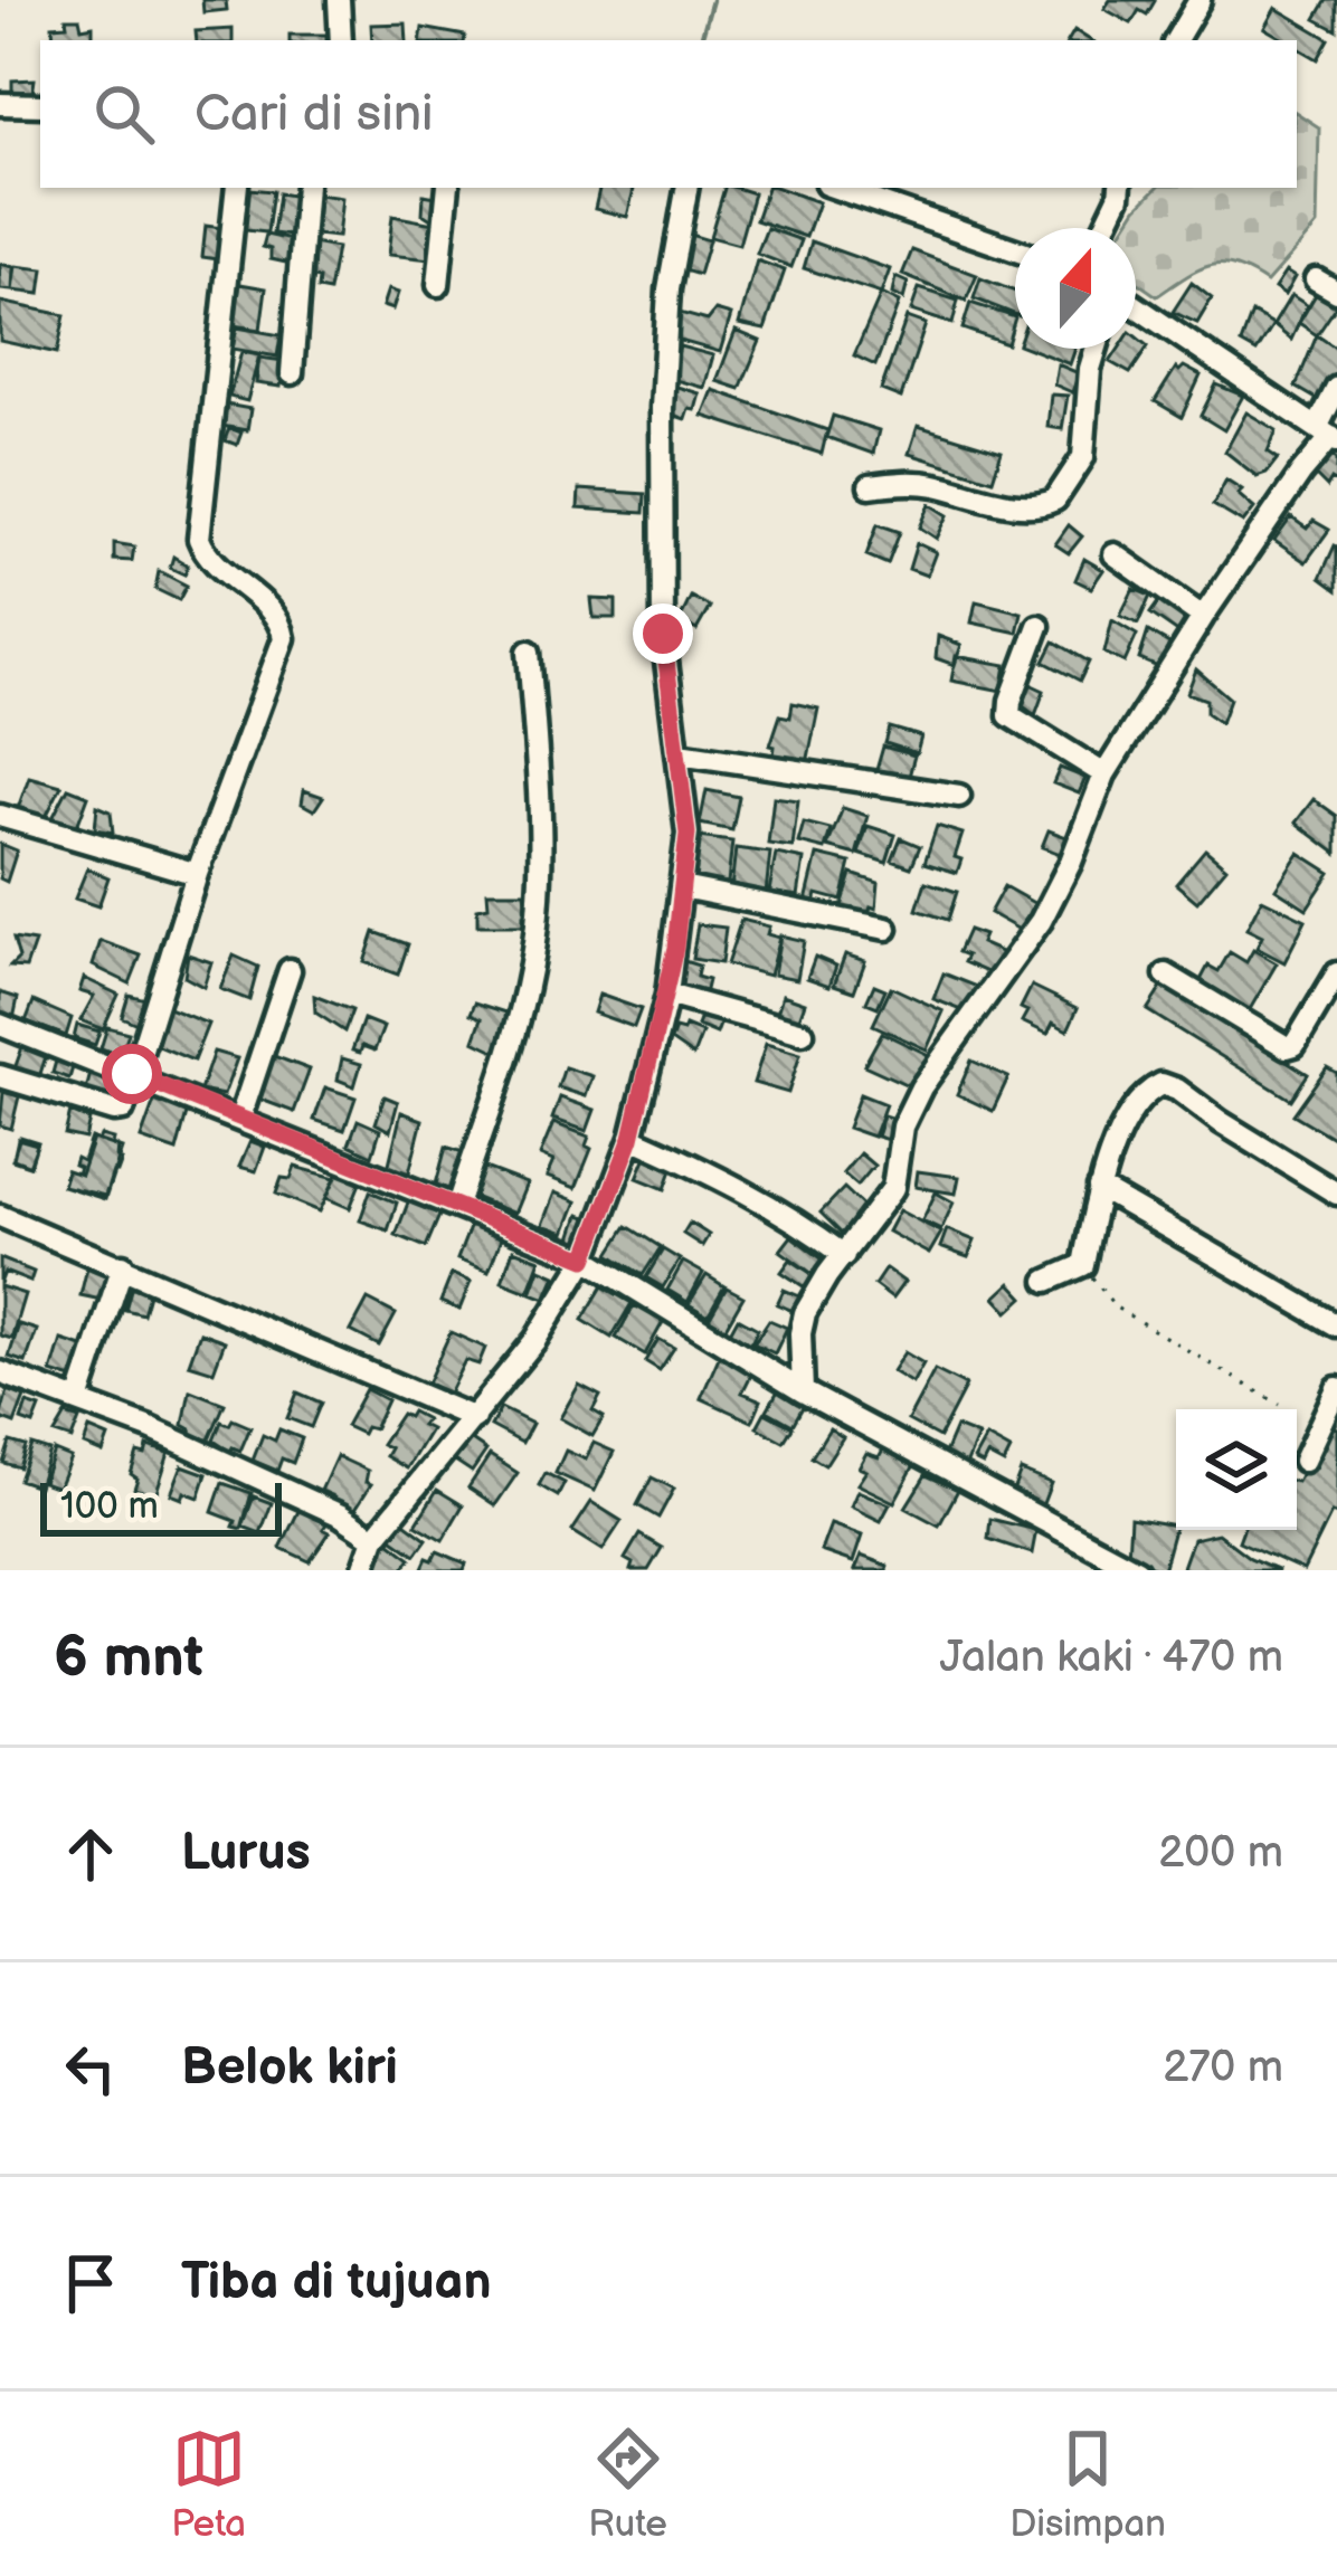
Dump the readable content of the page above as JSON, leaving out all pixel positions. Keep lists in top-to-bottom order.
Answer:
{
  "scale_bar": "100 m",
  "north": "top",
  "page": {
    "search": "Cari di sini",
    "scale": "100 m",
    "heading": ["6 mnt", "Jalan kaki · 470 m"],
    "list": [
      ["Lurus", "200 m"],
      ["Belok kiri", "270 m"],
      "Tiba di tujuan"
    ],
    "nav": ["Peta", "Rute", "Disimpan"]
  }
}
